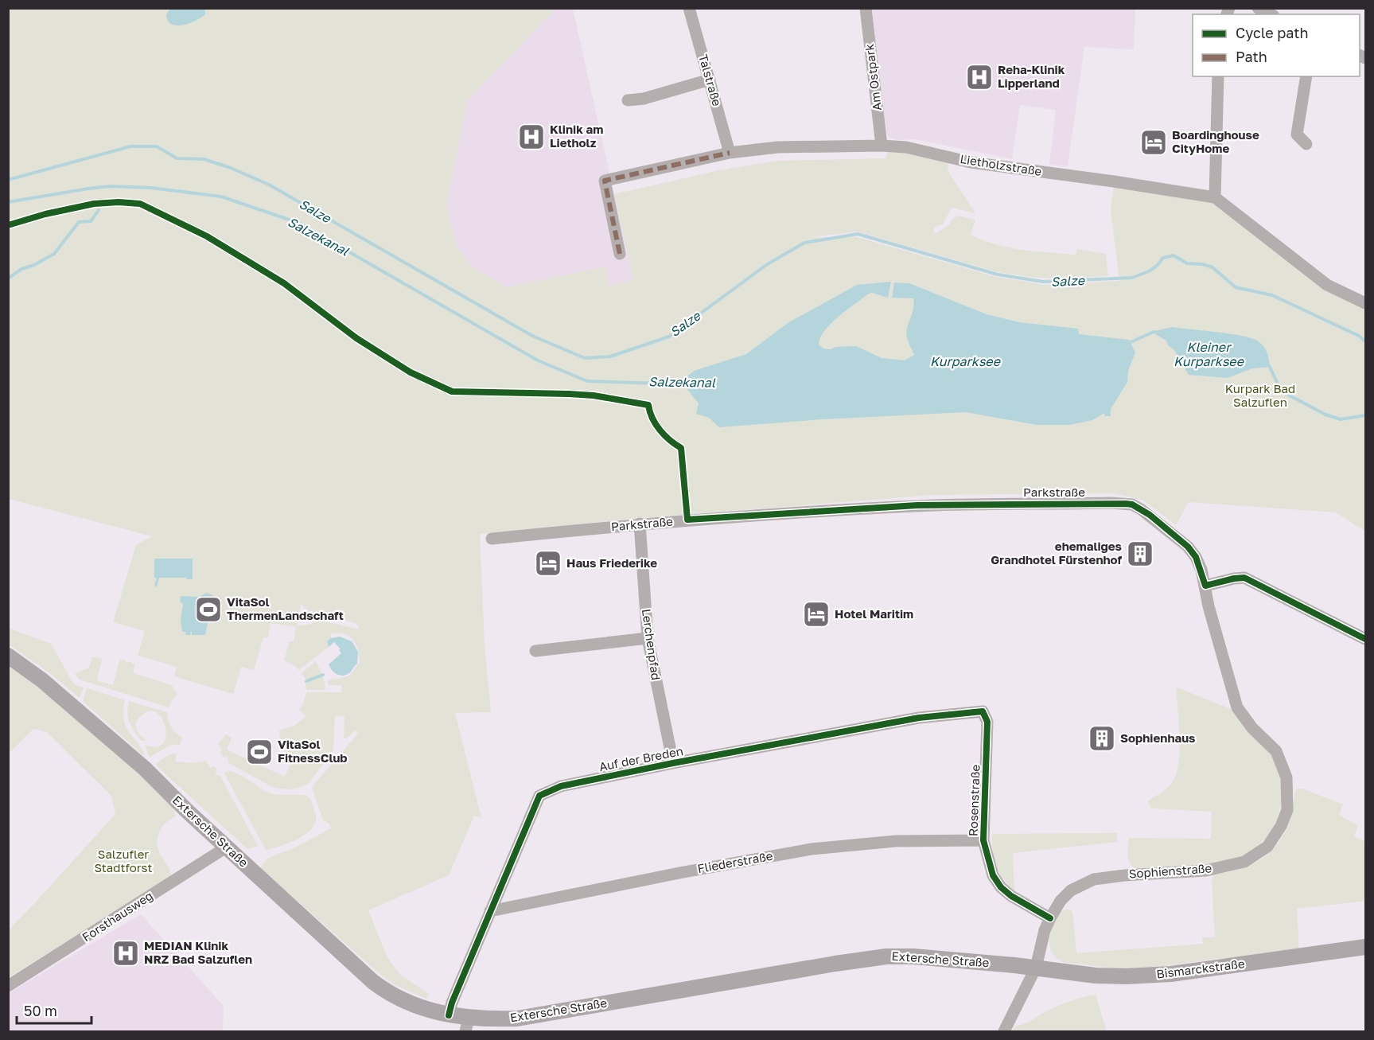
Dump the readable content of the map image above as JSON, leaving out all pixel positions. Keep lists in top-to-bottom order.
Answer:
{
  "streets": {
    "main road": ["Extersche Straße", "Bismarckstraße"],
    "street": [
      "Am Ostpark",
      "Talstraße",
      "Lietholzstraße",
      "Parkstraße",
      "Lerchenpfad",
      "Auf der Breden",
      "Rosenstraße",
      "Fliederstraße",
      "Sophienstraße",
      "Forsthausweg"
    ]
  },
  "crossings": [
    ["Am Ostpark", "Lietholzstraße"],
    ["Talstraße", "Lietholzstraße"],
    ["Parkstraße", "Lerchenpfad"],
    ["Parkstraße", "Sophienstraße"],
    ["Lerchenpfad", "Auf der Breden"],
    ["Auf der Breden", "Rosenstraße"],
    ["Auf der Breden", "Extersche Straße"],
    ["Auf der Breden", "Fliederstraße"],
    ["Rosenstraße", "Fliederstraße"],
    ["Rosenstraße", "Sophienstraße"],
    ["Extersche Straße", "Sophienstraße"],
    ["Extersche Straße", "Forsthausweg"],
    ["Extersche Straße", "Bismarckstraße"],
    ["Sophienstraße", "Bismarckstraße"]
  ],
  "water": [
    "Salze",
    "Salzekanal",
    "Kleiner Kurparksee",
    "Kurparksee"
  ],
  "parks": ["Kurpark Bad Salzuflen", "Salzufler Stadtforst"],
  "places": {
    "hospital": ["Reha-Klinik Lipperland", "Klinik am Lietholz", "MEDIAN Klinik NRZ Bad Salzuflen"],
    "hotel": ["Boardinghouse CityHome", "Haus Friederike", "Hotel Maritim"],
    "building": ["ehemaliges Grandhotel Fürstenhof", "Sophienhaus"],
    "sports": ["VitaSol ThermenLandschaft", "VitaSol FitnessClub"]
  },
  "legend": ["Cycle path", "Path"],
  "scale_bar": "50 m"
}
